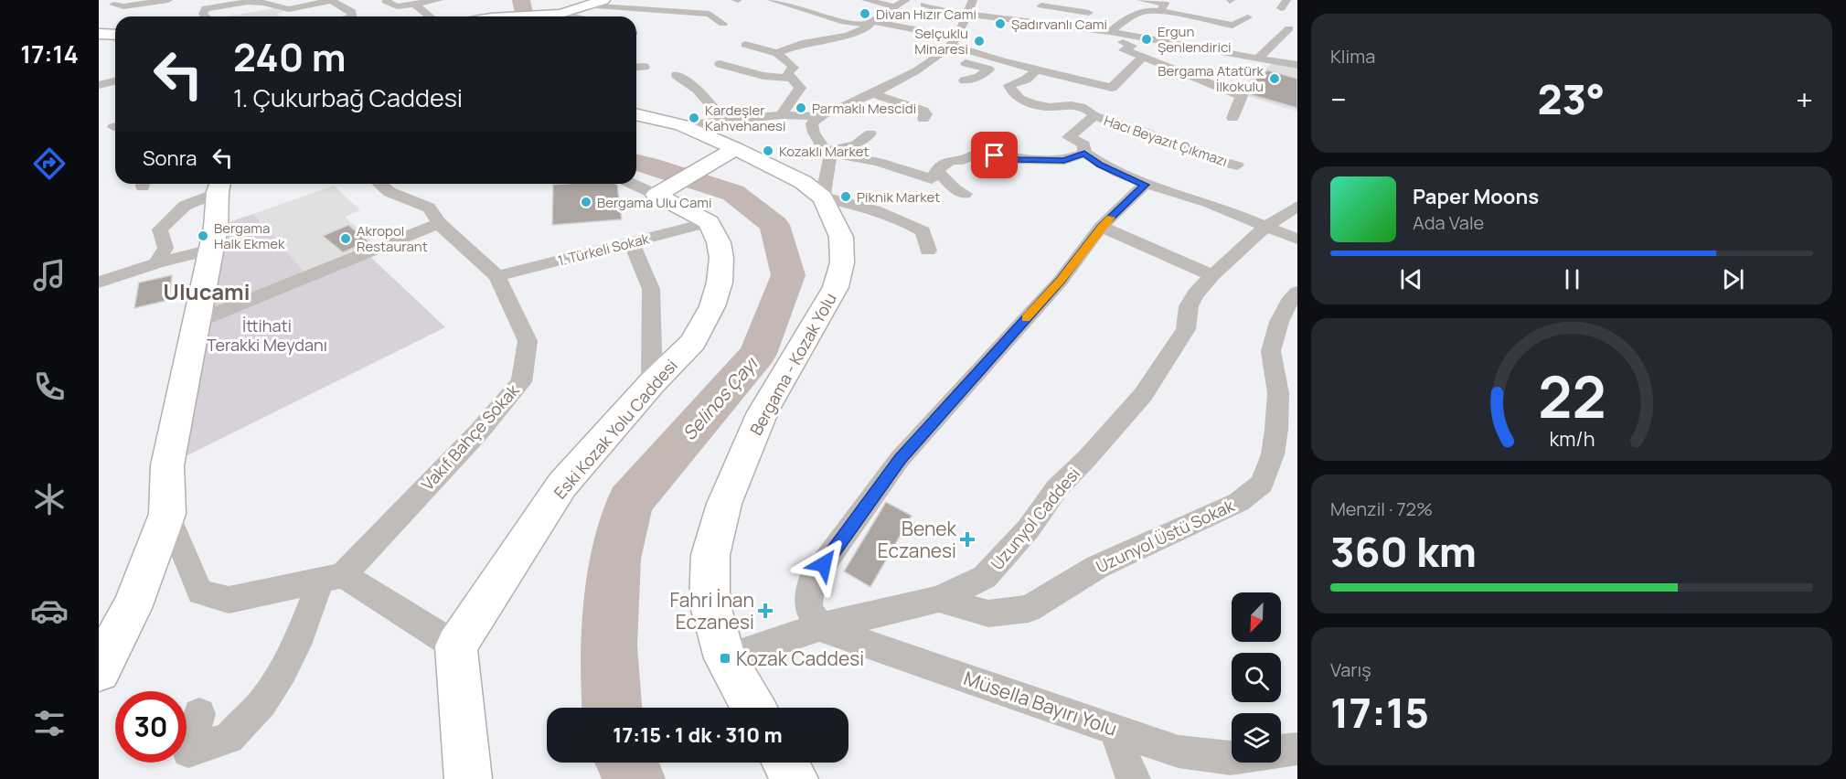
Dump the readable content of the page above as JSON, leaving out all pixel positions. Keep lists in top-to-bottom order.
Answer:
{
  "streets": {
    "main road": ["Bergama - Kozak Yolu", "Eski Kozak Yolu Caddesi"],
    "street": [
      "Hacı Beyazıt Çıkmazı",
      "1. Türkeli Sokak",
      "Vakıf Bahçe Sokak",
      "Uzunyol Caddesi",
      "Uzunyol Üstü Sokak",
      "Müsella Bayırı Yolu"
    ]
  },
  "crossings": [
    ["1. Türkeli Sokak", "Eski Kozak Yolu Caddesi"],
    ["1. Türkeli Sokak", "Vakıf Bahçe Sokak"],
    ["Bergama - Kozak Yolu", "Uzunyol Caddesi"],
    ["Uzunyol Caddesi", "Uzunyol Üstü Sokak"],
    ["Uzunyol Caddesi", "Müsella Bayırı Yolu"]
  ],
  "districts": ["Ulucami"],
  "water": ["Selinos Çayı"],
  "parks": ["İttihati Terakki Meydanı"],
  "places": {
    "other": [
      "Divan Hızır Cami",
      "Şadırvanlı Cami",
      "Ergun Şenlendirici",
      "Selçuklu Minaresi",
      "Bergama Atatürk İlkokulu",
      "Parmaklı Mescidi",
      "Kardeşler Kahvehanesi",
      "Kozaklı Market",
      "Piknik Market",
      "Bergama Ulu Cami",
      "Bergama Halk Ekmek",
      "Akropol Restaurant"
    ],
    "health": ["Benek Eczanesi", "Fahri İnan Eczanesi"],
    "transit": ["Kozak Caddesi"]
  },
  "north": "bottom left",
  "page": {
    "tabs": "17:14",
    "tile": [
      "Klima",
      ["Menzil · 72%", "360 km"],
      ["Varış", "17:15"]
    ],
    "turn": ["240 m", "1. Çukurbağ Caddesi"],
    "heat": ["−", "23°", "+"],
    "then": "Sonra",
    "song": ["Paper Moons", "Ada Vale"],
    "limit": "30",
    "trip": "17:15 · 1 dk · 310 m",
    "gauge": ["22", "km/h"]
  }
}
